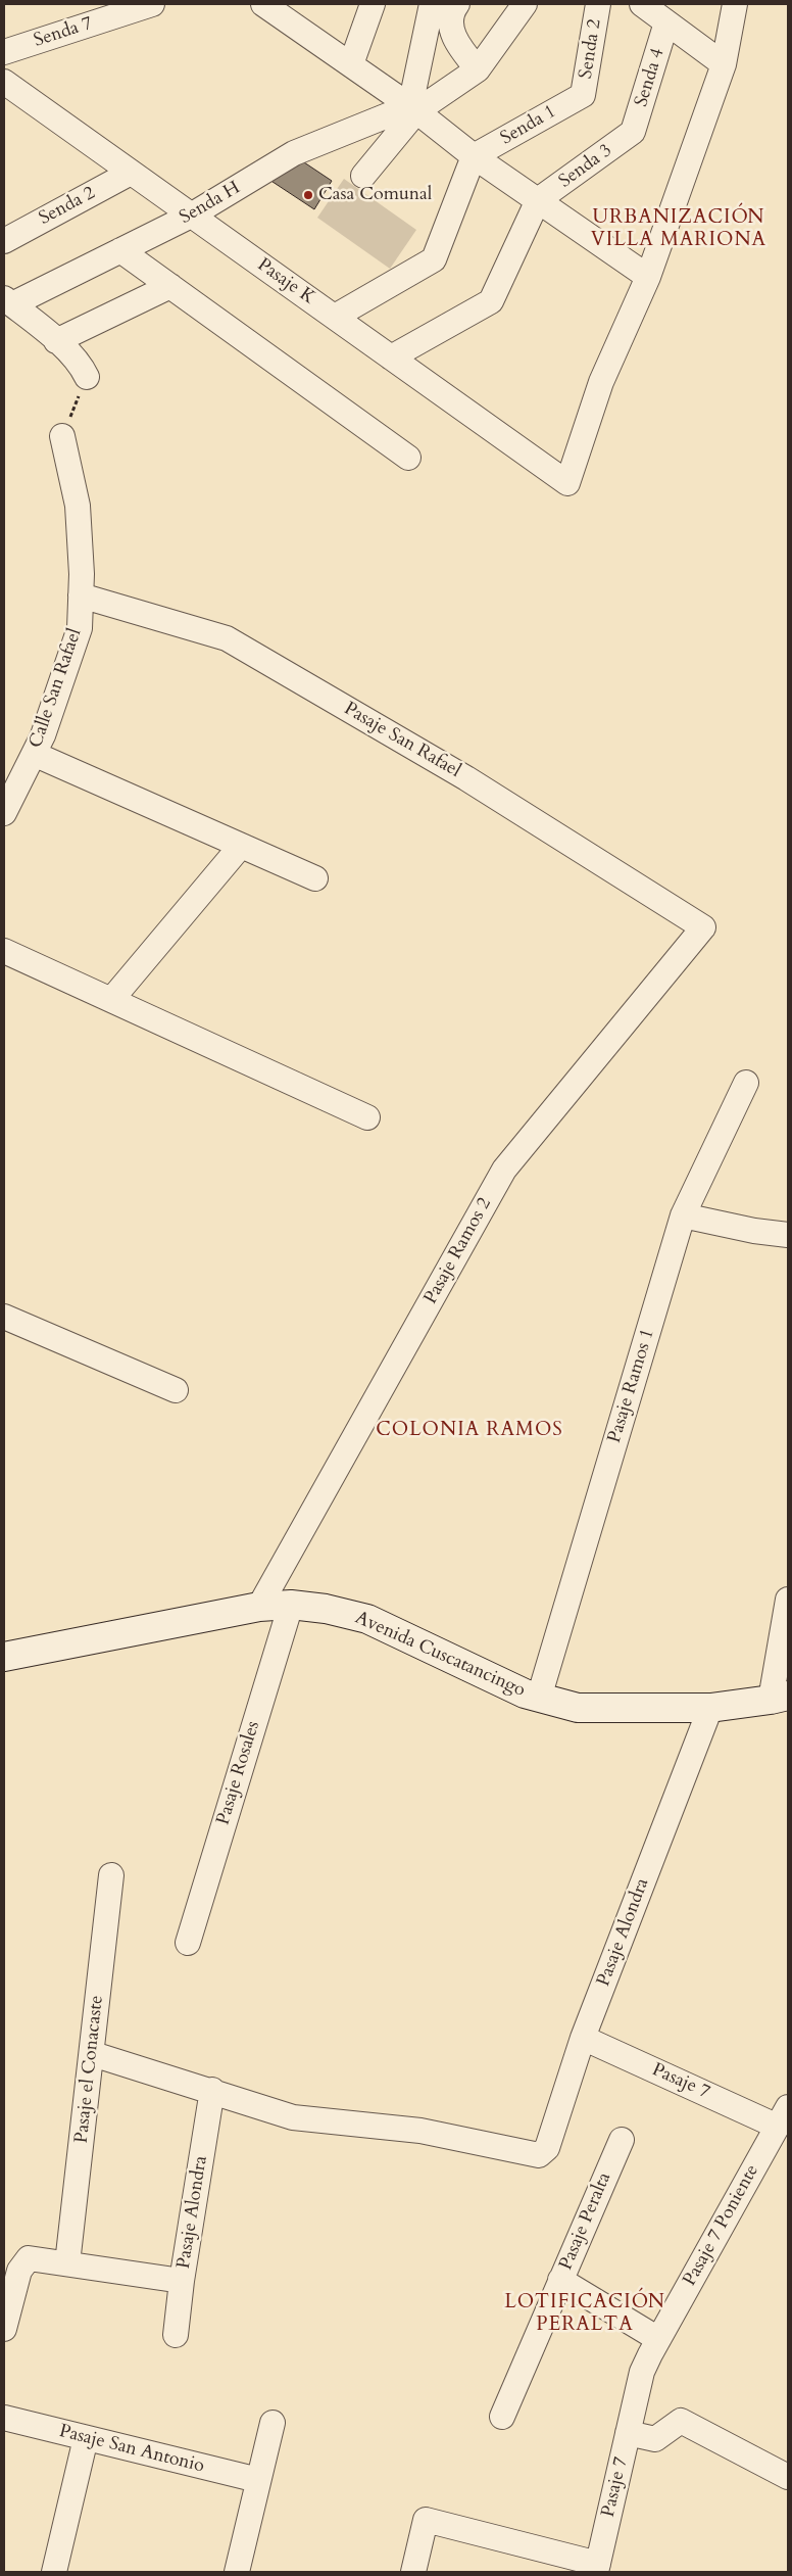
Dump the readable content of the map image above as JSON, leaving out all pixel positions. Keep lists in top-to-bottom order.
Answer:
{
  "streets": {
    "street": [
      "Senda 7",
      "Senda 2",
      "Senda 4",
      "Senda 1",
      "Senda 3",
      "Senda H",
      "Pasaje K",
      "Calle San Rafael",
      "Pasaje San Rafael",
      "Pasaje Ramos 2",
      "Pasaje Ramos 1",
      "Avenida Cuscatancingo",
      "Pasaje Rosales",
      "Pasaje Alondra",
      "Pasaje el Conacaste",
      "Pasaje 7",
      "Pasaje Peralta",
      "Pasaje 7 Poniente",
      "Pasaje San Antonio"
    ]
  },
  "crossings": [
    ["Senda 2", "Senda 1"],
    ["Senda 2", "Pasaje K"],
    ["Senda 4", "Senda 3"],
    ["Senda H", "Pasaje K"],
    ["Calle San Rafael", "Pasaje San Rafael"],
    ["Pasaje San Rafael", "Pasaje Ramos 2"],
    ["Pasaje Ramos 2", "Avenida Cuscatancingo"],
    ["Pasaje Ramos 1", "Avenida Cuscatancingo"],
    ["Avenida Cuscatancingo", "Pasaje Rosales"],
    ["Avenida Cuscatancingo", "Pasaje Alondra"],
    ["Pasaje Alondra", "Pasaje 7"],
    ["Pasaje 7", "Pasaje 7 Poniente"]
  ],
  "districts": ["URBANIZACIÓN VILLA MARIONA", "COLONIA RAMOS", "LOTIFICACIÓN PERALTA"],
  "places": ["Casa Comunal"]
}
